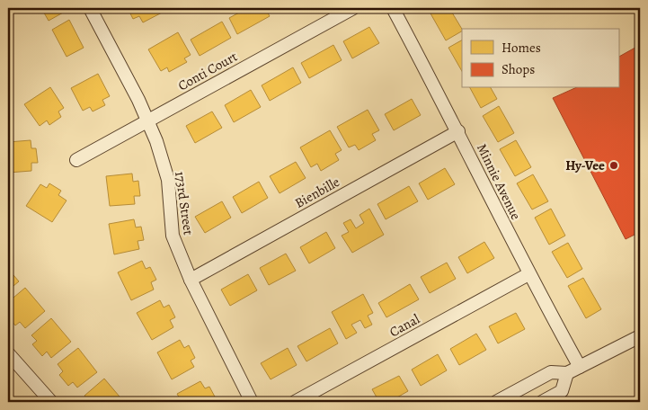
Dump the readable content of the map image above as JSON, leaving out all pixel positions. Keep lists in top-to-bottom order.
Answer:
{
  "streets": {
    "street": [
      "Conti Court",
      "Minnie Avenue",
      "Bienbille",
      "173rd Street",
      "Canal"
    ]
  },
  "crossings": [
    ["Conti Court", "173rd Street"],
    ["Minnie Avenue", "Bienbille"],
    ["Minnie Avenue", "Canal"],
    ["Bienbille", "173rd Street"]
  ],
  "places": ["Hy-Vee"],
  "legend": ["Homes", "Shops"]
}
